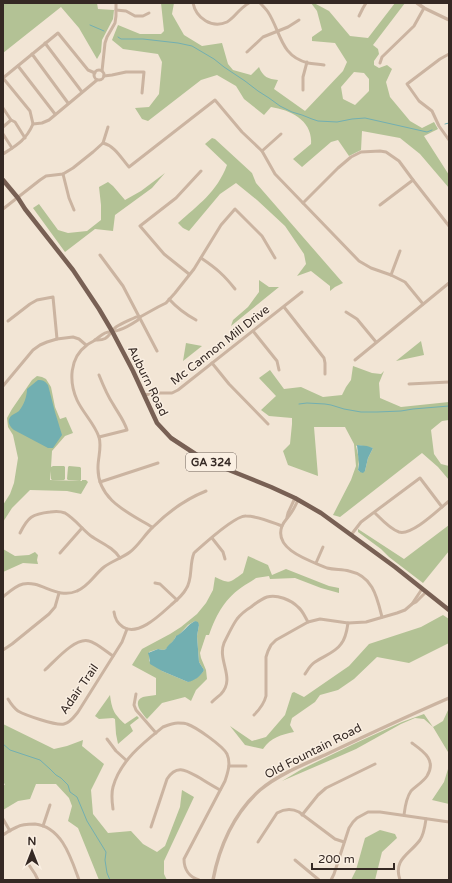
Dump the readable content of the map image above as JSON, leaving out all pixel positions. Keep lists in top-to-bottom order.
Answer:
{
  "streets": {
    "main road": ["Auburn Road", "GA 324"],
    "street": ["Mc Cannon Mill Drive", "Adair Trail", "Old Fountain Road"]
  },
  "crossings": [
    ["Mc Cannon Mill Drive", "Auburn Road"]
  ],
  "scale_bar": "200 m",
  "north": "top"
}
